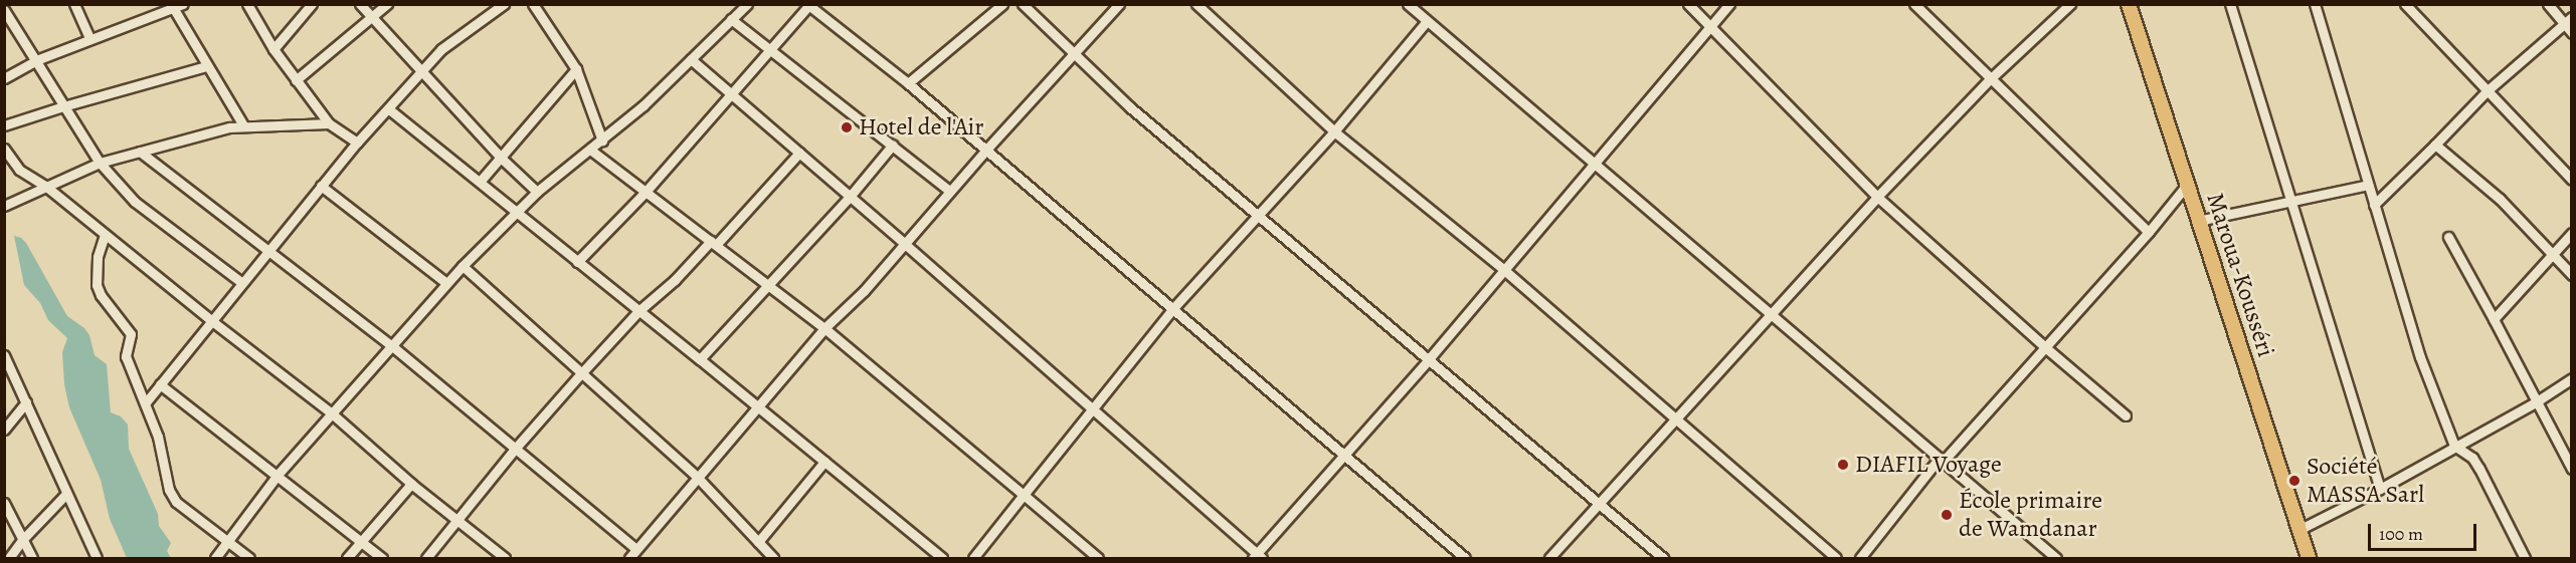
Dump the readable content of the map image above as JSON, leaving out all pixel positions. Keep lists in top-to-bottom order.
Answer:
{
  "streets": {
    "highway": ["Maroua-Kousséri"]
  },
  "places": [
    "Hotel de l'Air",
    "DIAFIL Voyage",
    "Société MASSA Sarl",
    "École primaire de Wamdanar"
  ],
  "scale_bar": "100 m"
}
